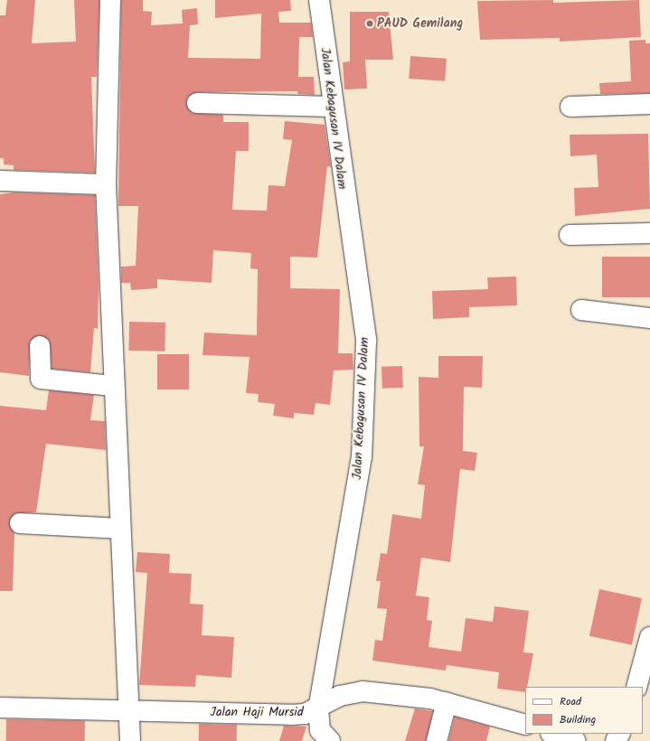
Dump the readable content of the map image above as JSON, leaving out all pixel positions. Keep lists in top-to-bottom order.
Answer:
{
  "streets": {
    "street": ["Jalan Kebagusan IV Dalam", "Jalan Haji Mursid"]
  },
  "crossings": [
    ["Jalan Kebagusan IV Dalam", "Jalan Haji Mursid"]
  ],
  "places": ["PAUD Gemilang"],
  "legend": ["Road", "Building"]
}
